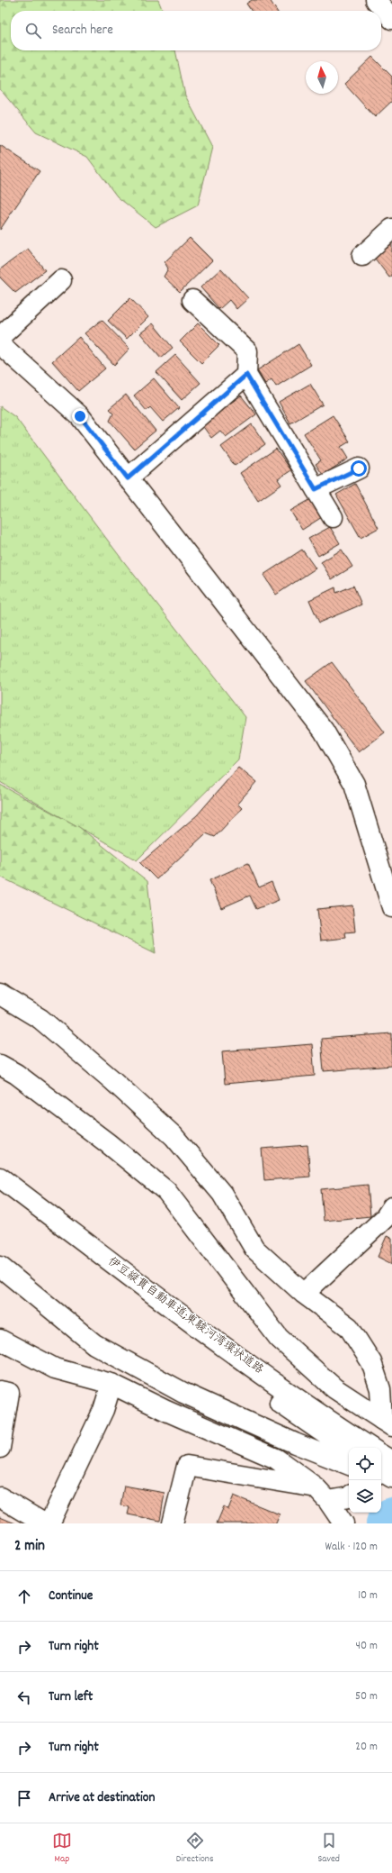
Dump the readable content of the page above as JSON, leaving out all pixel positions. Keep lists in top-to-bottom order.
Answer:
{
  "streets": {
    "main road": ["伊豆縦貫自動車道;東駿河湾環状道路"]
  },
  "north": "top",
  "page": {
    "search": "Search here",
    "heading": ["2 min", "Walk · 120 m"],
    "list": [
      ["Continue", "10 m"],
      ["Turn right", "40 m"],
      ["Turn left", "50 m"],
      ["Turn right", "20 m"],
      "Arrive at destination"
    ],
    "nav": ["Map", "Directions", "Saved"]
  }
}
